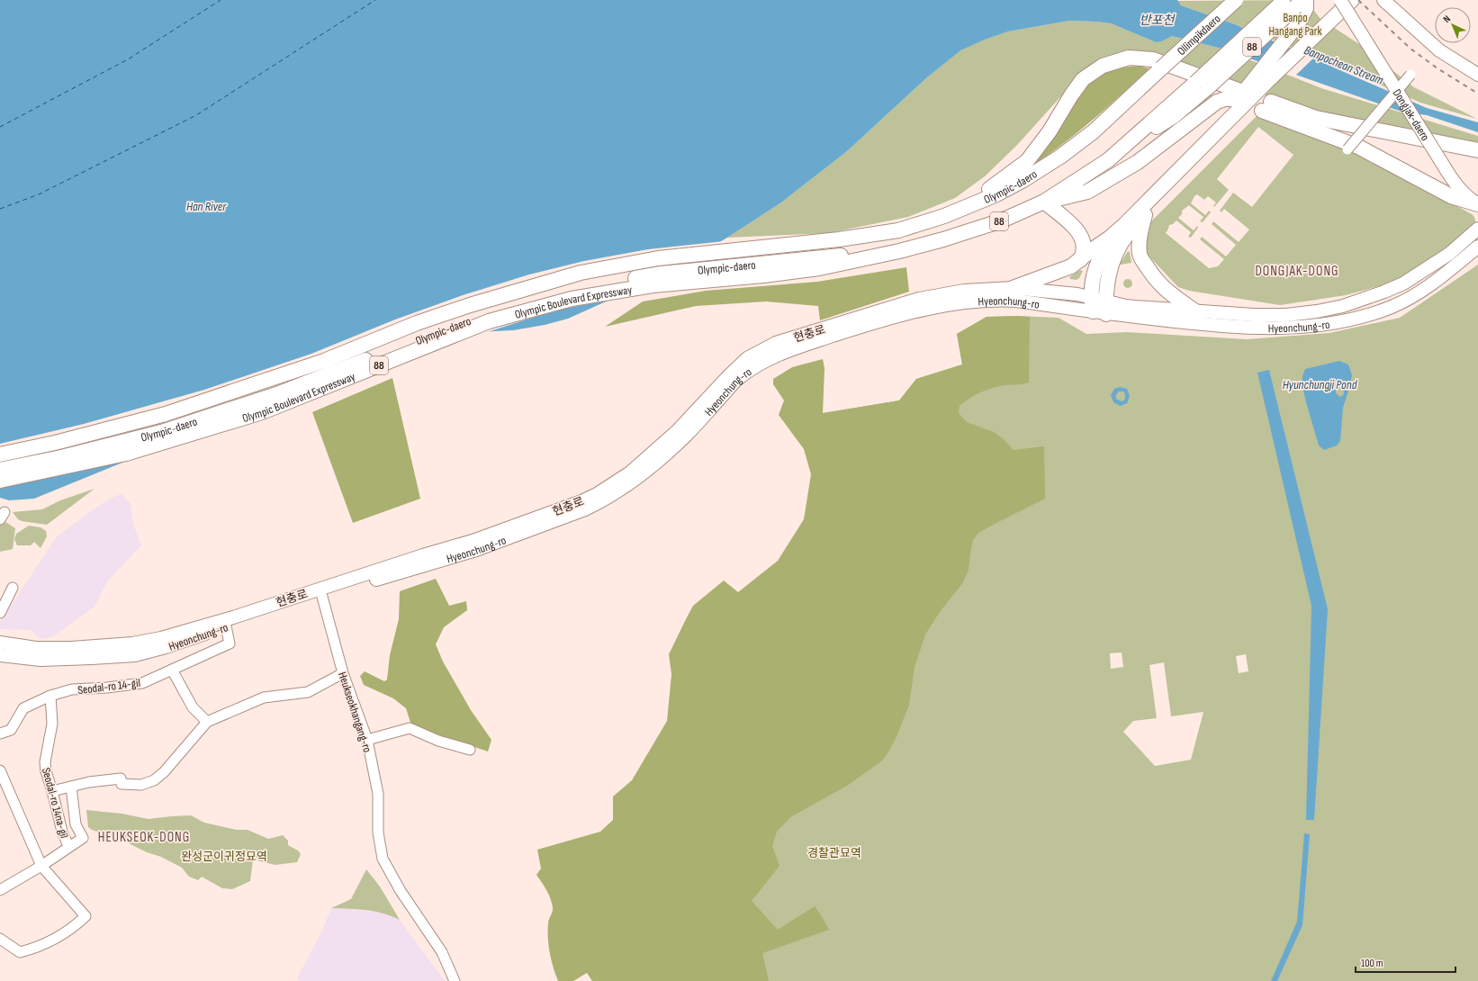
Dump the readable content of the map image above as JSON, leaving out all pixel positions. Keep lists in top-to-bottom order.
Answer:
{
  "streets": {
    "highway": [
      "Ollimpikdaero",
      "88",
      "Olympic-daero",
      "Olympic Boulevard Expressway"
    ],
    "main road": ["Dongjak-daero", "Hyeonchung-ro", "현충로"],
    "street": ["Seodal-ro 14-gil", "Heukseokhangang-ro", "Seodal-ro 14na-gil"]
  },
  "crossings": [
    ["Ollimpikdaero", "Olympic-daero"],
    ["Olympic-daero", "Olympic Boulevard Expressway"],
    ["Hyeonchung-ro", "Seodal-ro 14-gil"],
    ["Hyeonchung-ro", "Heukseokhangang-ro"],
    ["Seodal-ro 14-gil", "Seodal-ro 14na-gil"]
  ],
  "districts": ["DONGJAK-DONG", "HEUKSEOK-DONG"],
  "water": [
    "반포천",
    "Banpocheon Stream",
    "Han River",
    "Hyunchungji Pond"
  ],
  "parks": ["Banpo Hangang Park", "경찰관묘역", "완성군이귀정묘역"],
  "scale_bar": "100 m",
  "north": "top left"
}
